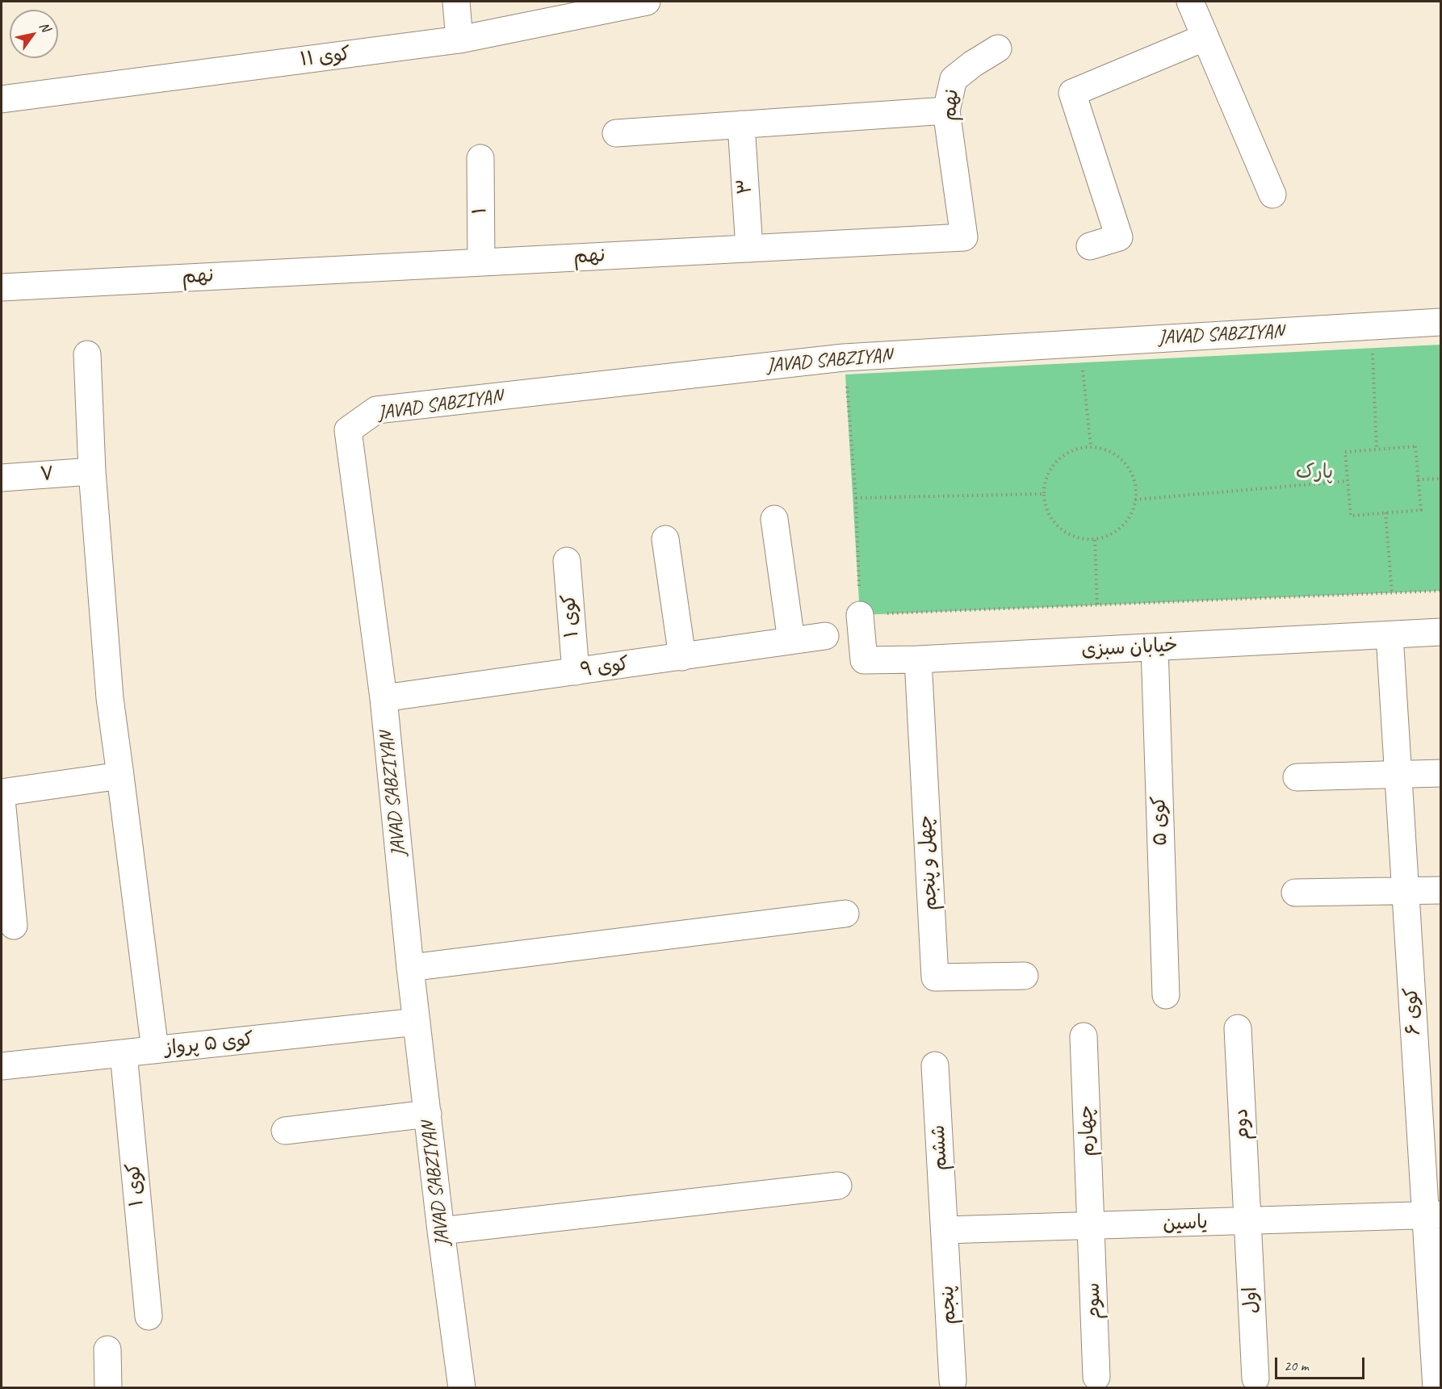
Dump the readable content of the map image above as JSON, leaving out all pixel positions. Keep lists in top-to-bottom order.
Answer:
{
  "streets": {
    "street": [
      "کوی ۱۱",
      "نهم",
      "۳",
      "۱",
      "JAVAD SABZIYAN",
      "۷",
      "کوی ۱",
      "خیابان سبزی",
      "کوی ۹",
      "کوی ۵",
      "چهل و پنجم",
      "کوی ۶",
      "کوی ۵ پرواز",
      "دوم",
      "چهارم",
      "ششم",
      "یاسین",
      "اول",
      "سوم",
      "پنجم"
    ]
  },
  "crossings": [
    ["نهم", "۳"],
    ["نهم", "۱"],
    ["JAVAD SABZIYAN", "کوی ۹"],
    ["JAVAD SABZIYAN", "کوی ۵ پرواز"],
    ["کوی ۱", "کوی ۹"],
    ["کوی ۱", "کوی ۵ پرواز"],
    ["خیابان سبزی", "کوی ۵"],
    ["خیابان سبزی", "چهل و پنجم"],
    ["خیابان سبزی", "کوی ۶"],
    ["کوی ۶", "یاسین"],
    ["دوم", "یاسین"],
    ["دوم", "اول"],
    ["چهارم", "یاسین"],
    ["چهارم", "سوم"],
    ["ششم", "یاسین"],
    ["ششم", "پنجم"],
    ["یاسین", "اول"],
    ["یاسین", "سوم"],
    ["یاسین", "پنجم"]
  ],
  "parks": ["پارک"],
  "scale_bar": "20 m",
  "north": "top right"
}
